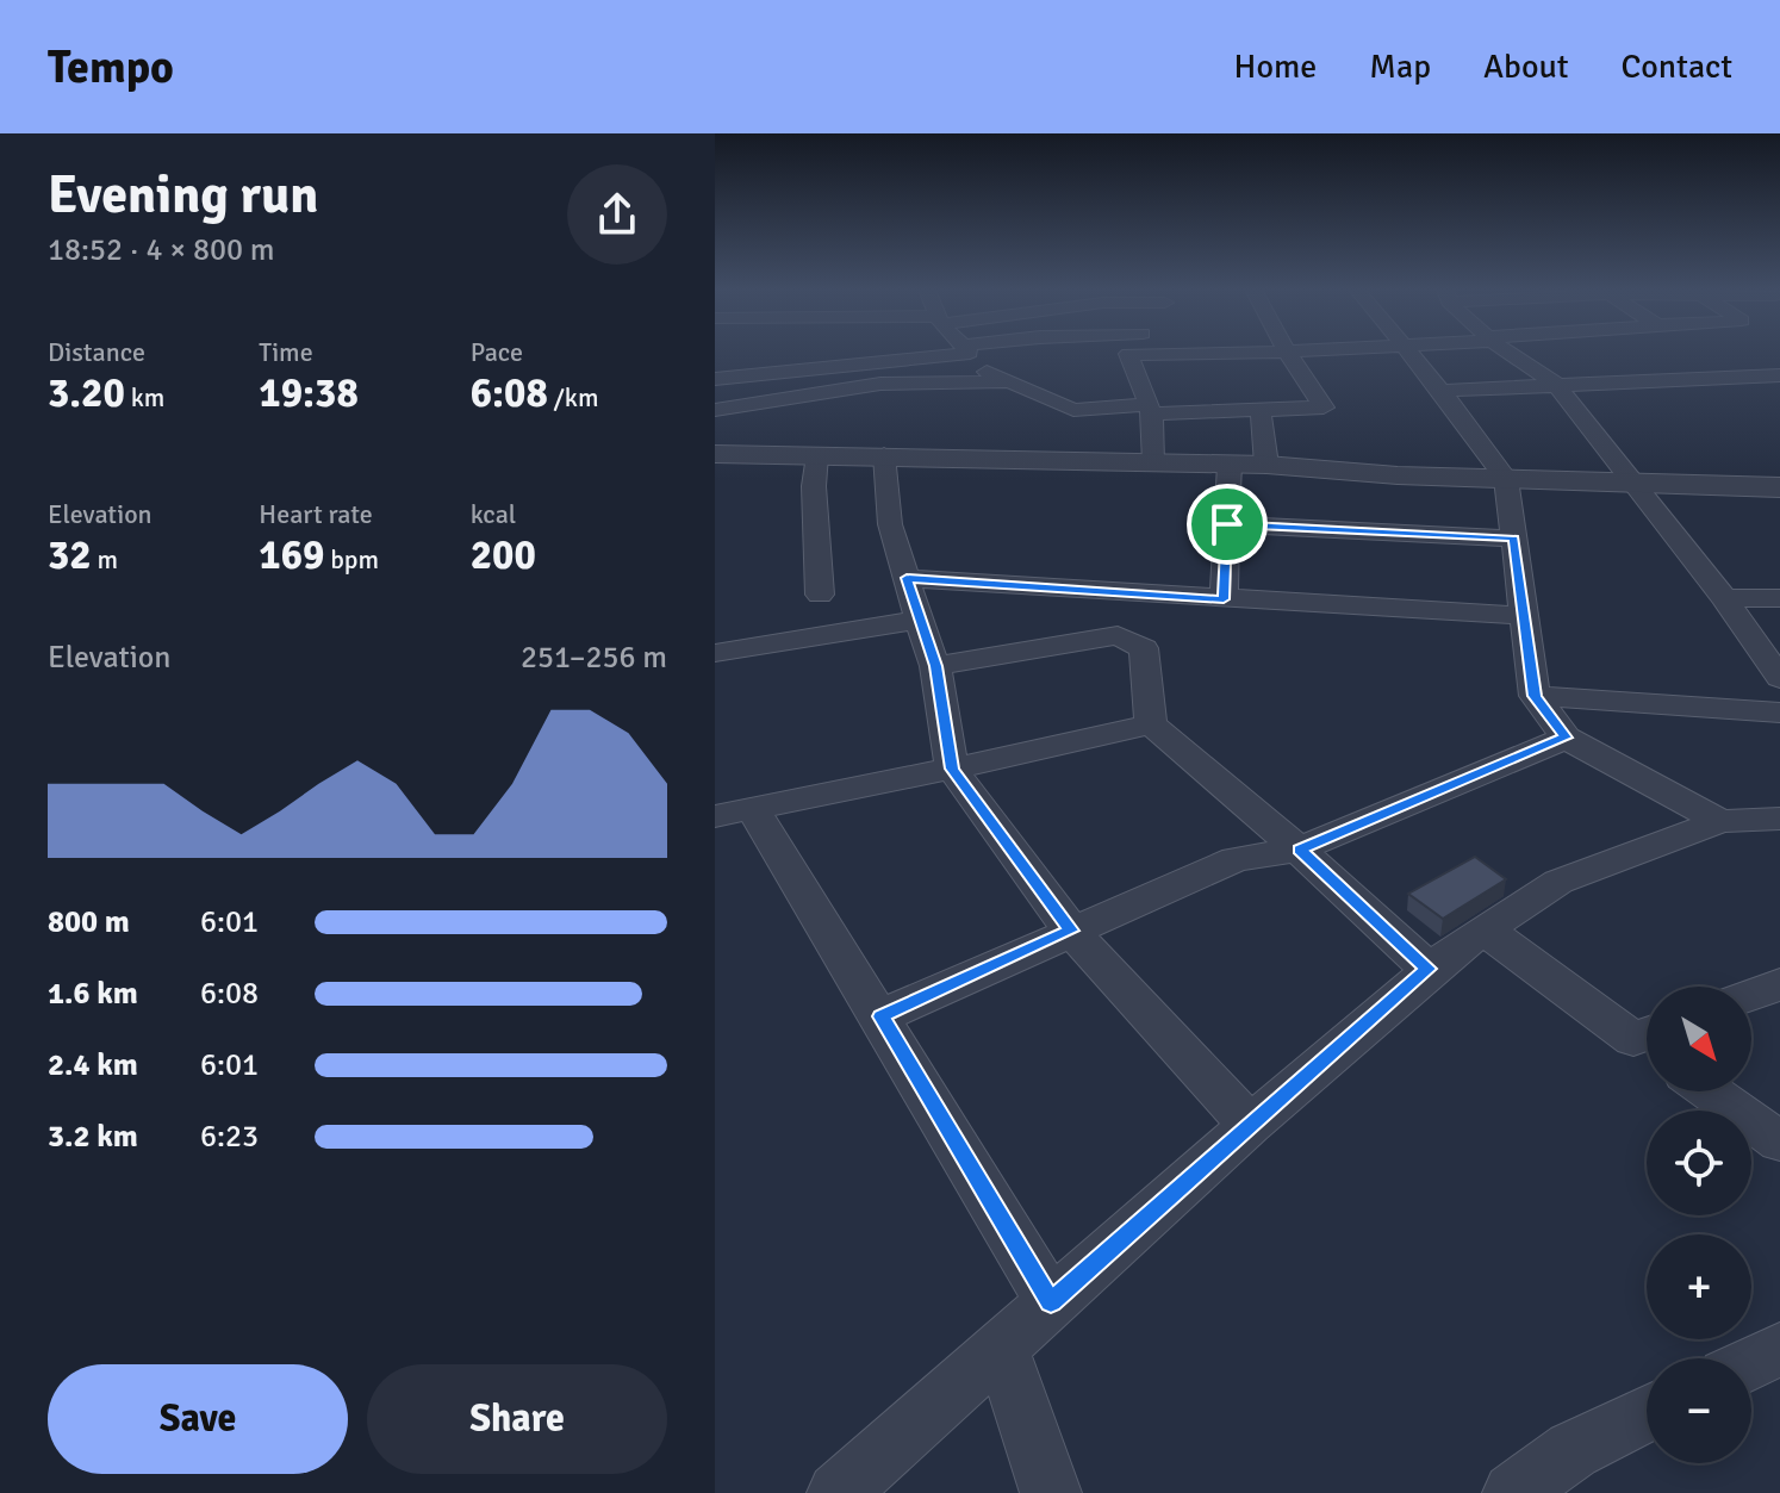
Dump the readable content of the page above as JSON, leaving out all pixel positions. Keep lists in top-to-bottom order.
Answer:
{
  "north": "bottom right",
  "page": {
    "header": "Tempo",
    "nav": [
      "Home",
      "Map",
      "About",
      "Contact"
    ],
    "heading": ["Evening run", "18:52 · 4 × 800 m"],
    "stats": [
      ["Distance", "3.20 km"],
      ["Time", "19:38"],
      ["Pace", "6:08 /km"],
      ["Elevation", "32 m"],
      ["Heart rate", "169 bpm"],
      ["kcal", "200"]
    ],
    "chart": ["Elevation", "251–256 m"],
    "list": [
      {
        "name": "800 m",
        "note": "6:01"
      },
      {
        "name": "1.6 km",
        "note": "6:08"
      },
      {
        "name": "2.4 km",
        "note": "6:01"
      },
      {
        "name": "3.2 km",
        "note": "6:23"
      }
    ],
    "map_buttons": ["+", "−"],
    "buttons": ["Save", "Share"]
  }
}
